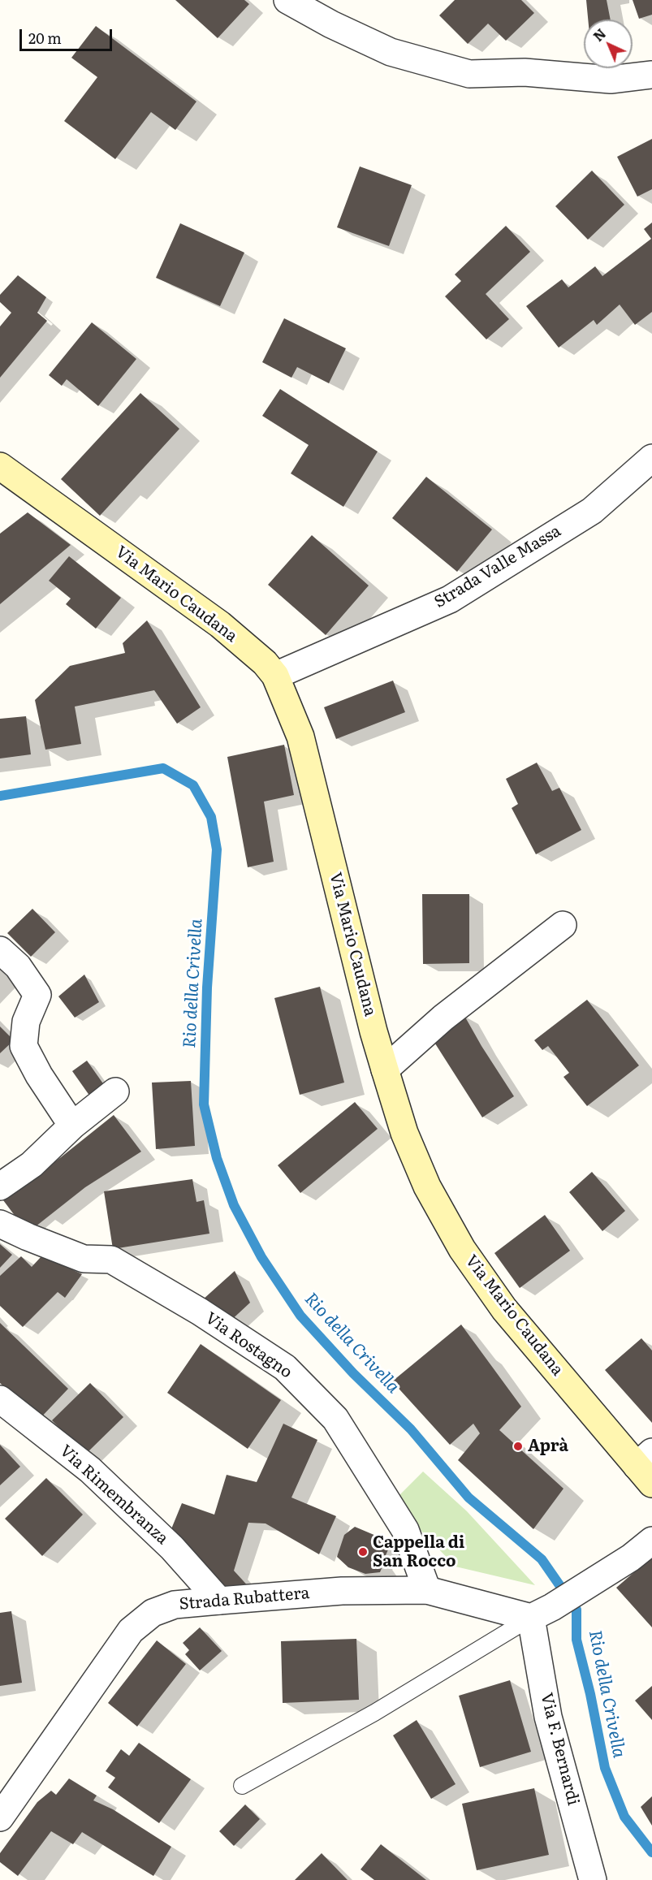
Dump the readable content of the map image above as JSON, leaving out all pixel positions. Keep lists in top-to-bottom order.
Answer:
{
  "streets": {
    "main road": ["Via Mario Caudana"],
    "street": [
      "Strada Valle Massa",
      "Via Rostagno",
      "Via Rimembranza",
      "Strada Rubattera",
      "Via F. Bernardi"
    ]
  },
  "crossings": [
    ["Strada Valle Massa", "Via Mario Caudana"],
    ["Via Rostagno", "Strada Rubattera"],
    ["Via Rimembranza", "Strada Rubattera"],
    ["Strada Rubattera", "Via F. Bernardi"]
  ],
  "water": ["Rio della Crivella"],
  "places": ["Aprà", "Cappella di San Rocco"],
  "scale_bar": "20 m",
  "north": "top left"
}
